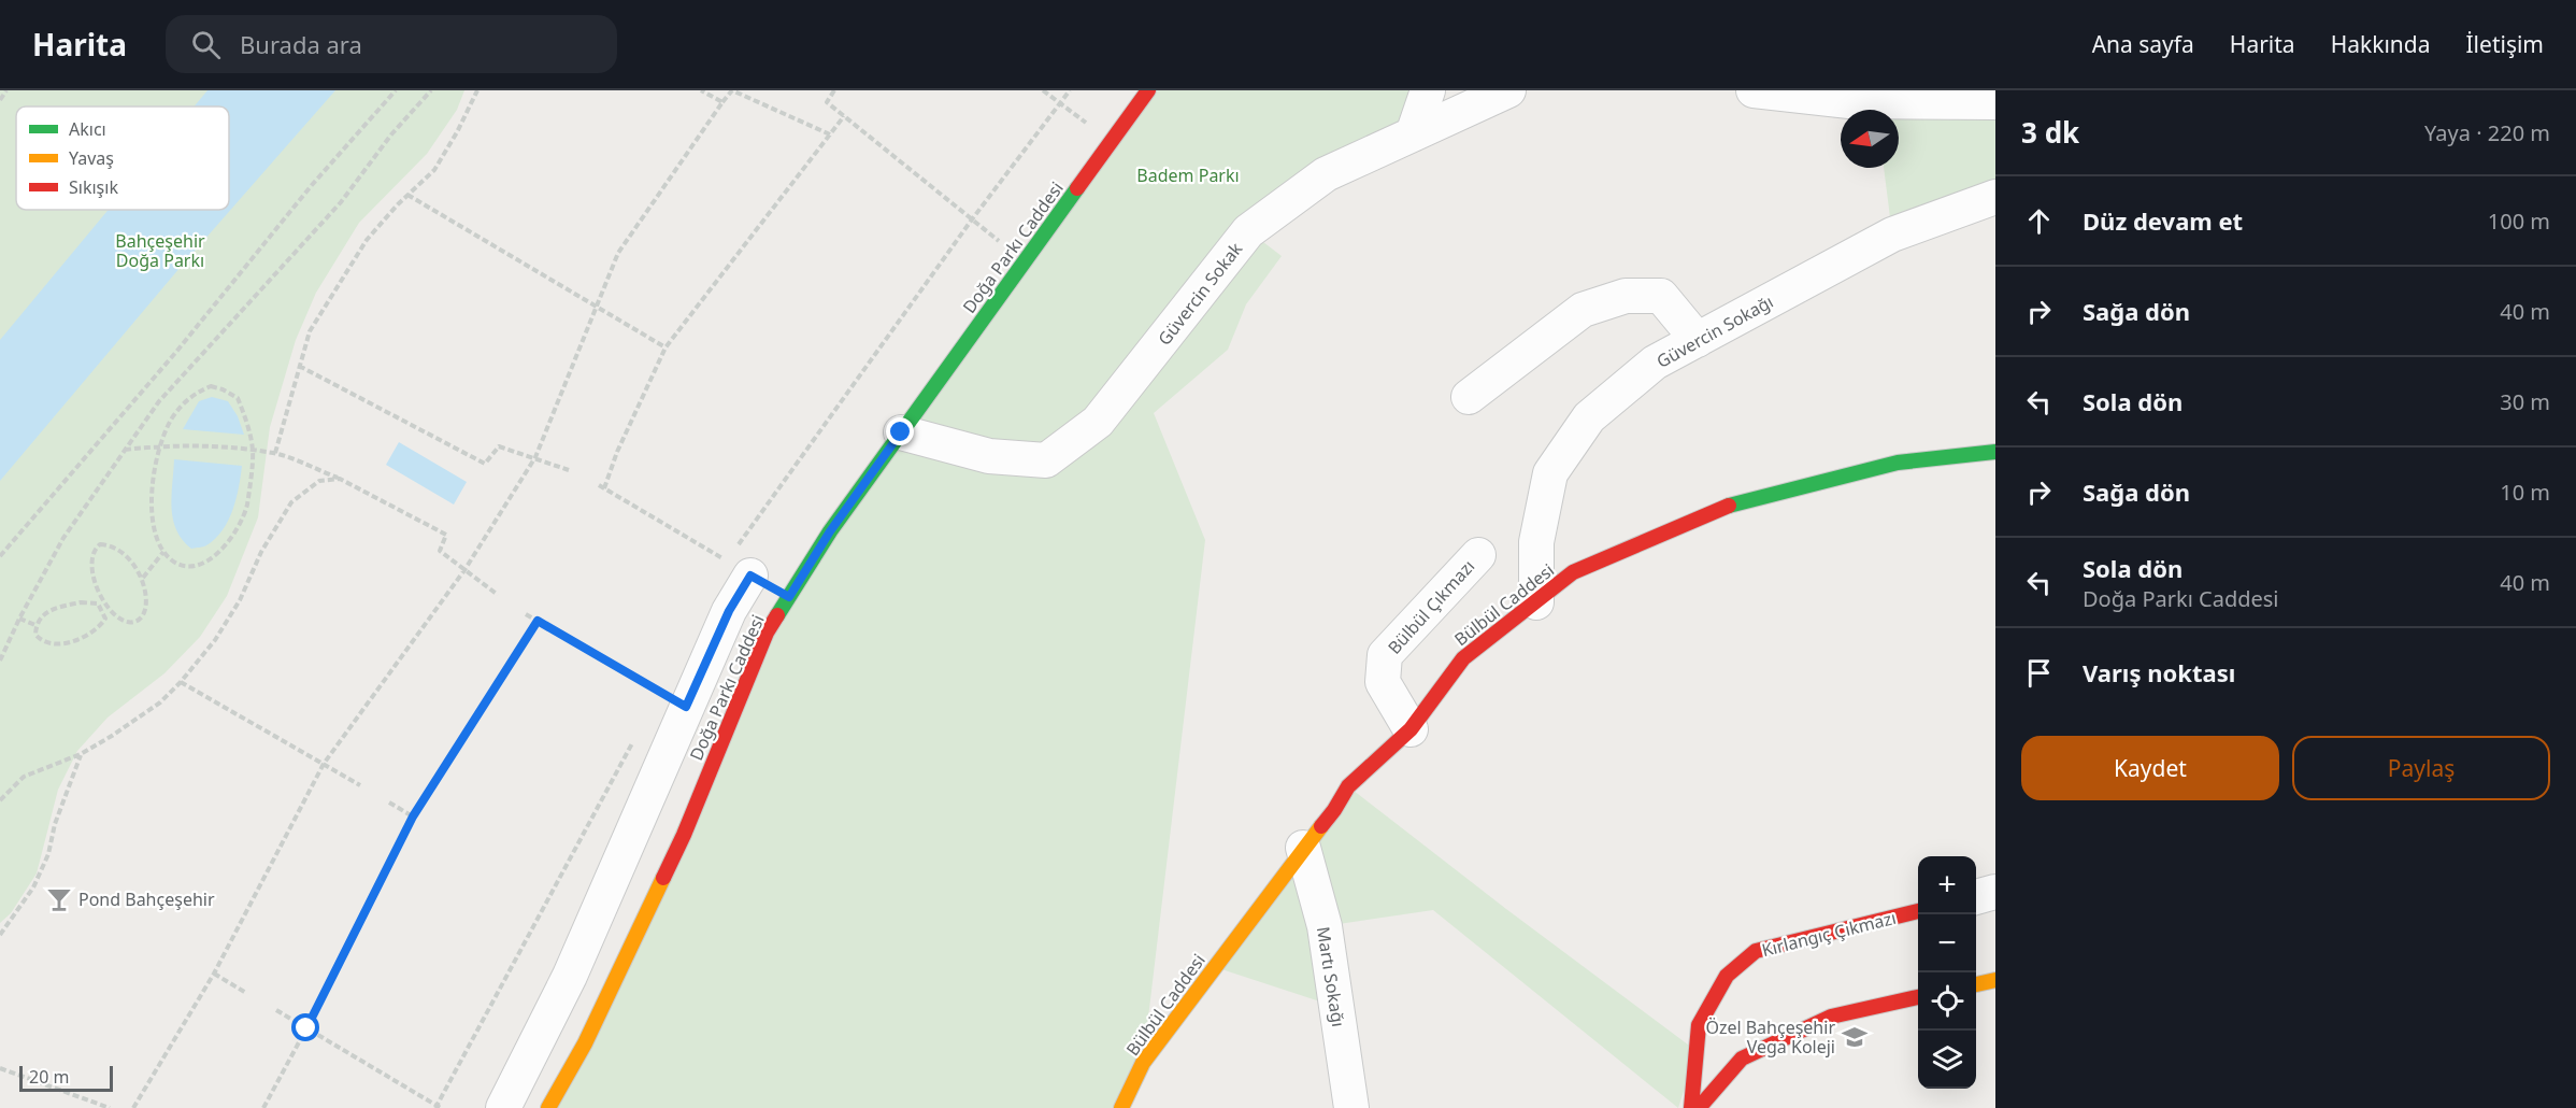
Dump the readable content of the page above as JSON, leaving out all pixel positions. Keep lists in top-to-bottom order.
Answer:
{
  "streets": {
    "street": [
      "Doğa Parkı Caddesi",
      "Güvercin Sokak",
      "Güvercin Sokağı",
      "Bülbül Caddesi",
      "Bülbül Çıkmazı",
      "Kırlangıç Çıkmazı",
      "Martı Sokağı"
    ]
  },
  "crossings": [
    ["Doğa Parkı Caddesi", "Güvercin Sokak"],
    ["Güvercin Sokağı", "Bülbül Caddesi"],
    ["Bülbül Caddesi", "Bülbül Çıkmazı"],
    ["Bülbül Caddesi", "Martı Sokağı"]
  ],
  "parks": ["Badem Parkı", "Bahçeşehir Doğa Parkı"],
  "places": {
    "bar": ["Pond Bahçeşehir"],
    "school or university": ["Özel Bahçeşehir Vega Koleji"]
  },
  "legend": ["Akıcı", "Yavaş", "Sıkışık"],
  "scale_bar": "20 m",
  "north": "left",
  "page": {
    "header": "Harita",
    "search": "Burada ara",
    "nav": [
      "Ana sayfa",
      "Harita",
      "Hakkında",
      "İletişim"
    ],
    "heading": ["3 dk", "Yaya · 220 m"],
    "list": [
      ["Düz devam et", "100 m"],
      ["Sağa dön", "40 m"],
      ["Sola dön", "30 m"],
      ["Sağa dön", "10 m"],
      ["Sola dön", "Doğa Parkı Caddesi", "40 m"],
      "Varış noktası"
    ],
    "buttons": ["Kaydet", "Paylaş"],
    "map_buttons": ["+", "−"],
    "scale": "20 m"
  }
}
